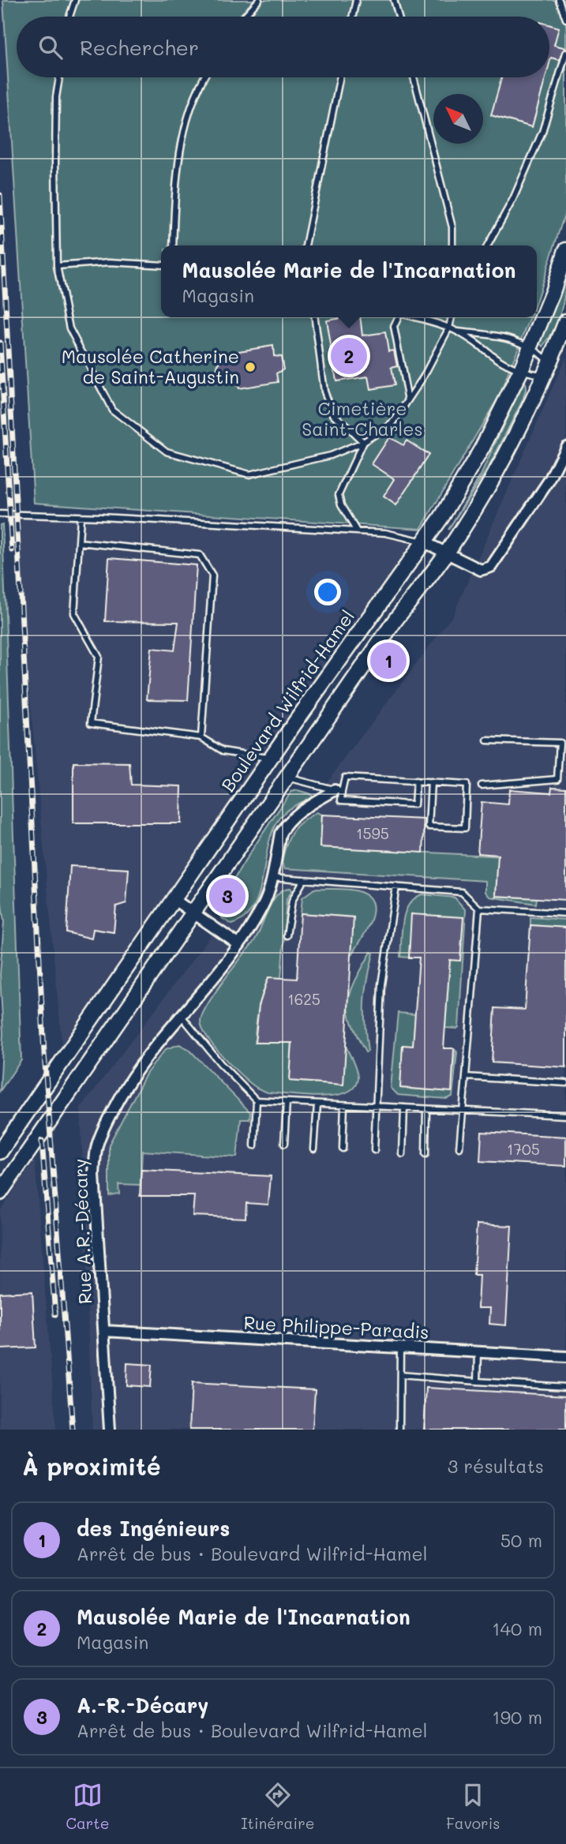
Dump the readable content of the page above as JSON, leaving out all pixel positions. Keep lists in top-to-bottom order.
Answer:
{
  "streets": {
    "main road": ["Boulevard Wilfrid-Hamel"],
    "street": ["Rue A.R.-Décary", "Rue Philippe-Paradis"]
  },
  "crossings": [
    ["Rue A.R.-Décary", "Rue Philippe-Paradis"]
  ],
  "parks": ["Cimetière Saint-Charles"],
  "places": ["Mausolée Catherine de Saint-Augustin"],
  "house_numbers": ["1595", "1625", "1705"],
  "north": "top left",
  "page": {
    "search": "Rechercher",
    "popup": ["Mausolée Marie de l'Incarnation", "Magasin"],
    "pins": ["2", "1", "3"],
    "heading": ["À proximité", "3 résultats"],
    "list": [
      {
        "mark": "1",
        "name": "des Ingénieurs",
        "note": "Arrêt de bus · Boulevard Wilfrid-Hamel",
        "value": "50 m"
      },
      {
        "mark": "2",
        "name": "Mausolée Marie de l'Incarnation",
        "note": "Magasin",
        "value": "140 m"
      },
      {
        "mark": "3",
        "name": "A.-R.-Décary",
        "note": "Arrêt de bus · Boulevard Wilfrid-Hamel",
        "value": "190 m"
      }
    ],
    "nav": ["Carte", "Itinéraire", "Favoris"]
  }
}
